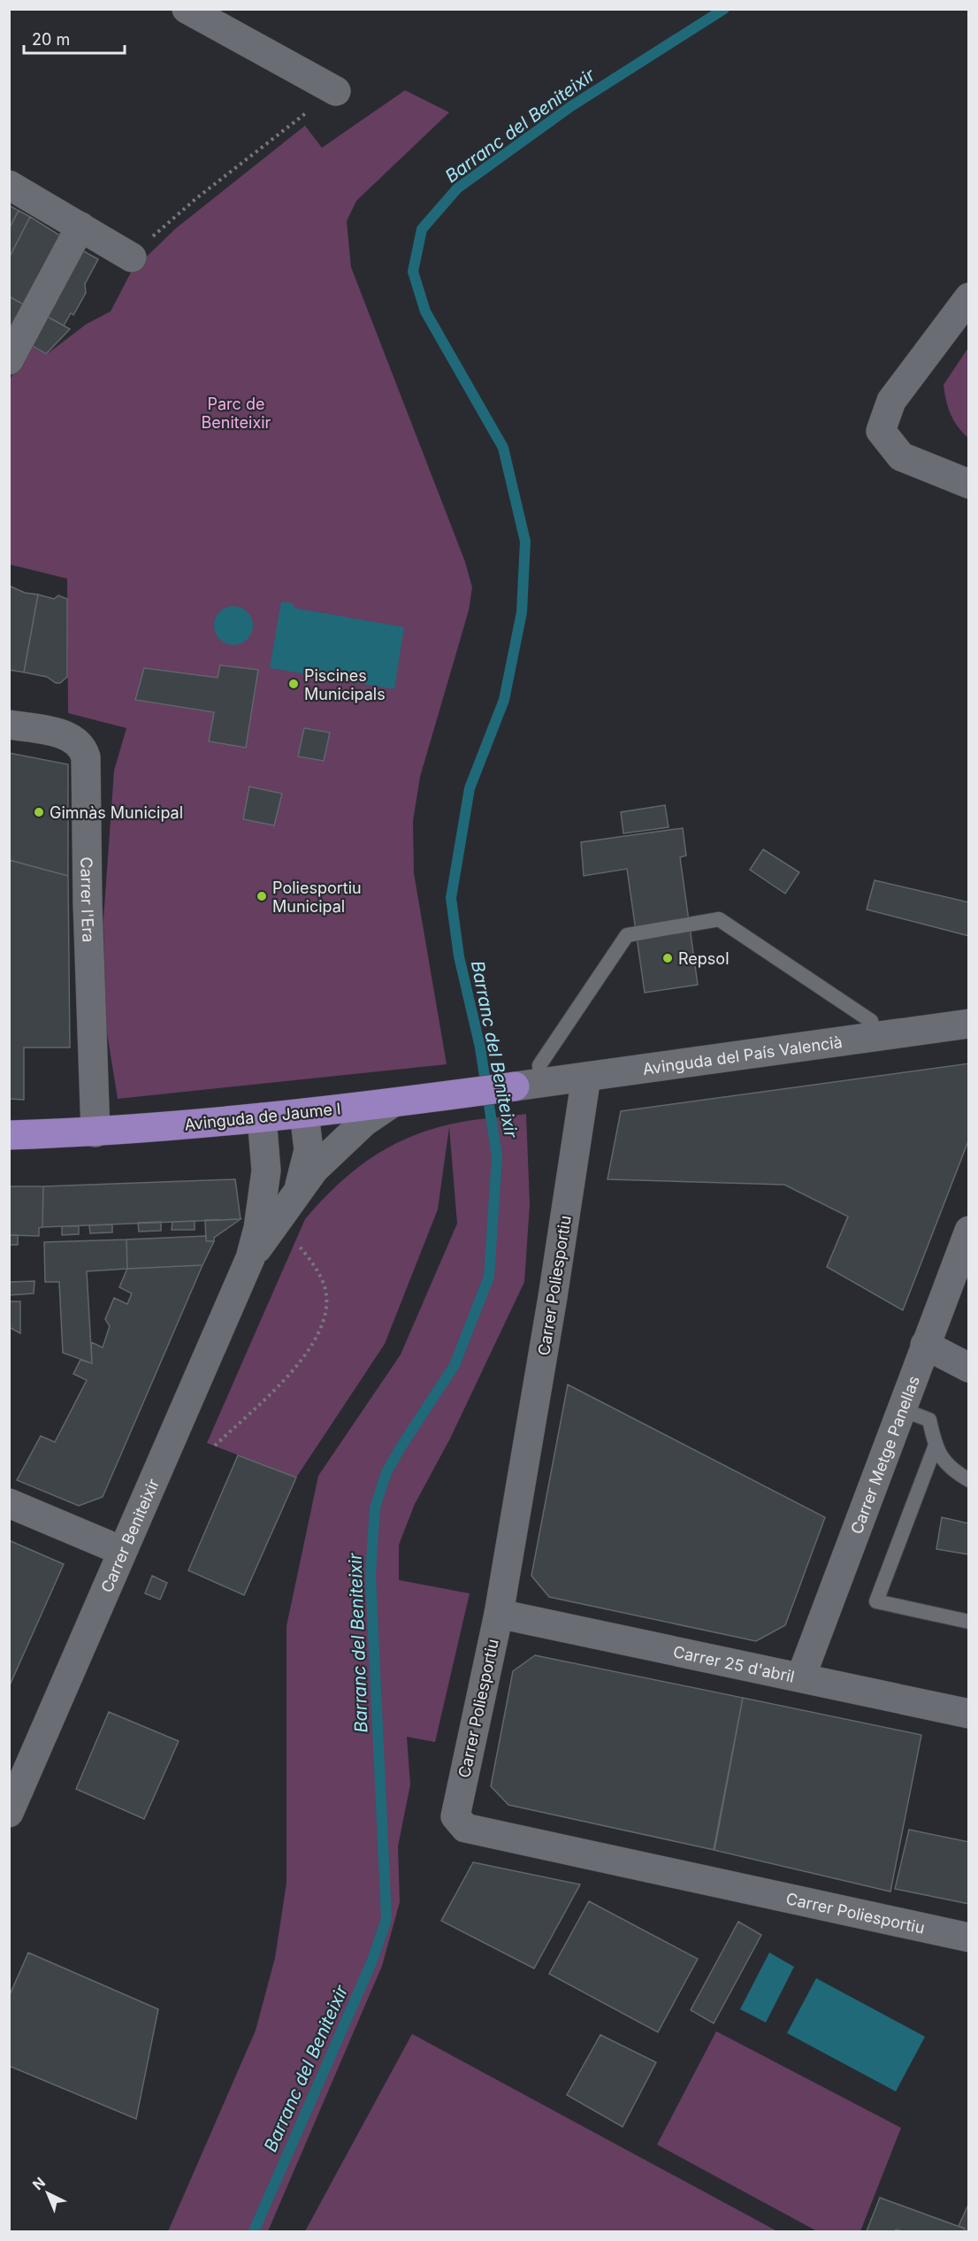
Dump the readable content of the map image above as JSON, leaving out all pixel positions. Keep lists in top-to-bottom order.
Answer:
{
  "streets": {
    "highway": ["Avinguda de Jaume I"],
    "street": [
      "Carrer l'Era",
      "Avinguda del País Valencià",
      "Carrer Poliesportiu",
      "Carrer Metge Panellas",
      "Carrer Beniteixir",
      "Carrer 25 d'abril"
    ]
  },
  "crossings": [
    ["Carrer l'Era", "Avinguda de Jaume I"],
    ["Avinguda del País Valencià", "Avinguda de Jaume I"],
    ["Avinguda del País Valencià", "Carrer Poliesportiu"],
    ["Avinguda de Jaume I", "Carrer Beniteixir"],
    ["Carrer Poliesportiu", "Carrer 25 d'abril"],
    ["Carrer Metge Panellas", "Carrer 25 d'abril"]
  ],
  "water": ["Barranc del Beniteixir"],
  "parks": ["Parc de Beniteixir"],
  "places": [
    "Piscines Municipals",
    "Gimnàs Municipal",
    "Poliesportiu Municipal",
    "Repsol"
  ],
  "scale_bar": "20 m",
  "north": "top left"
}
